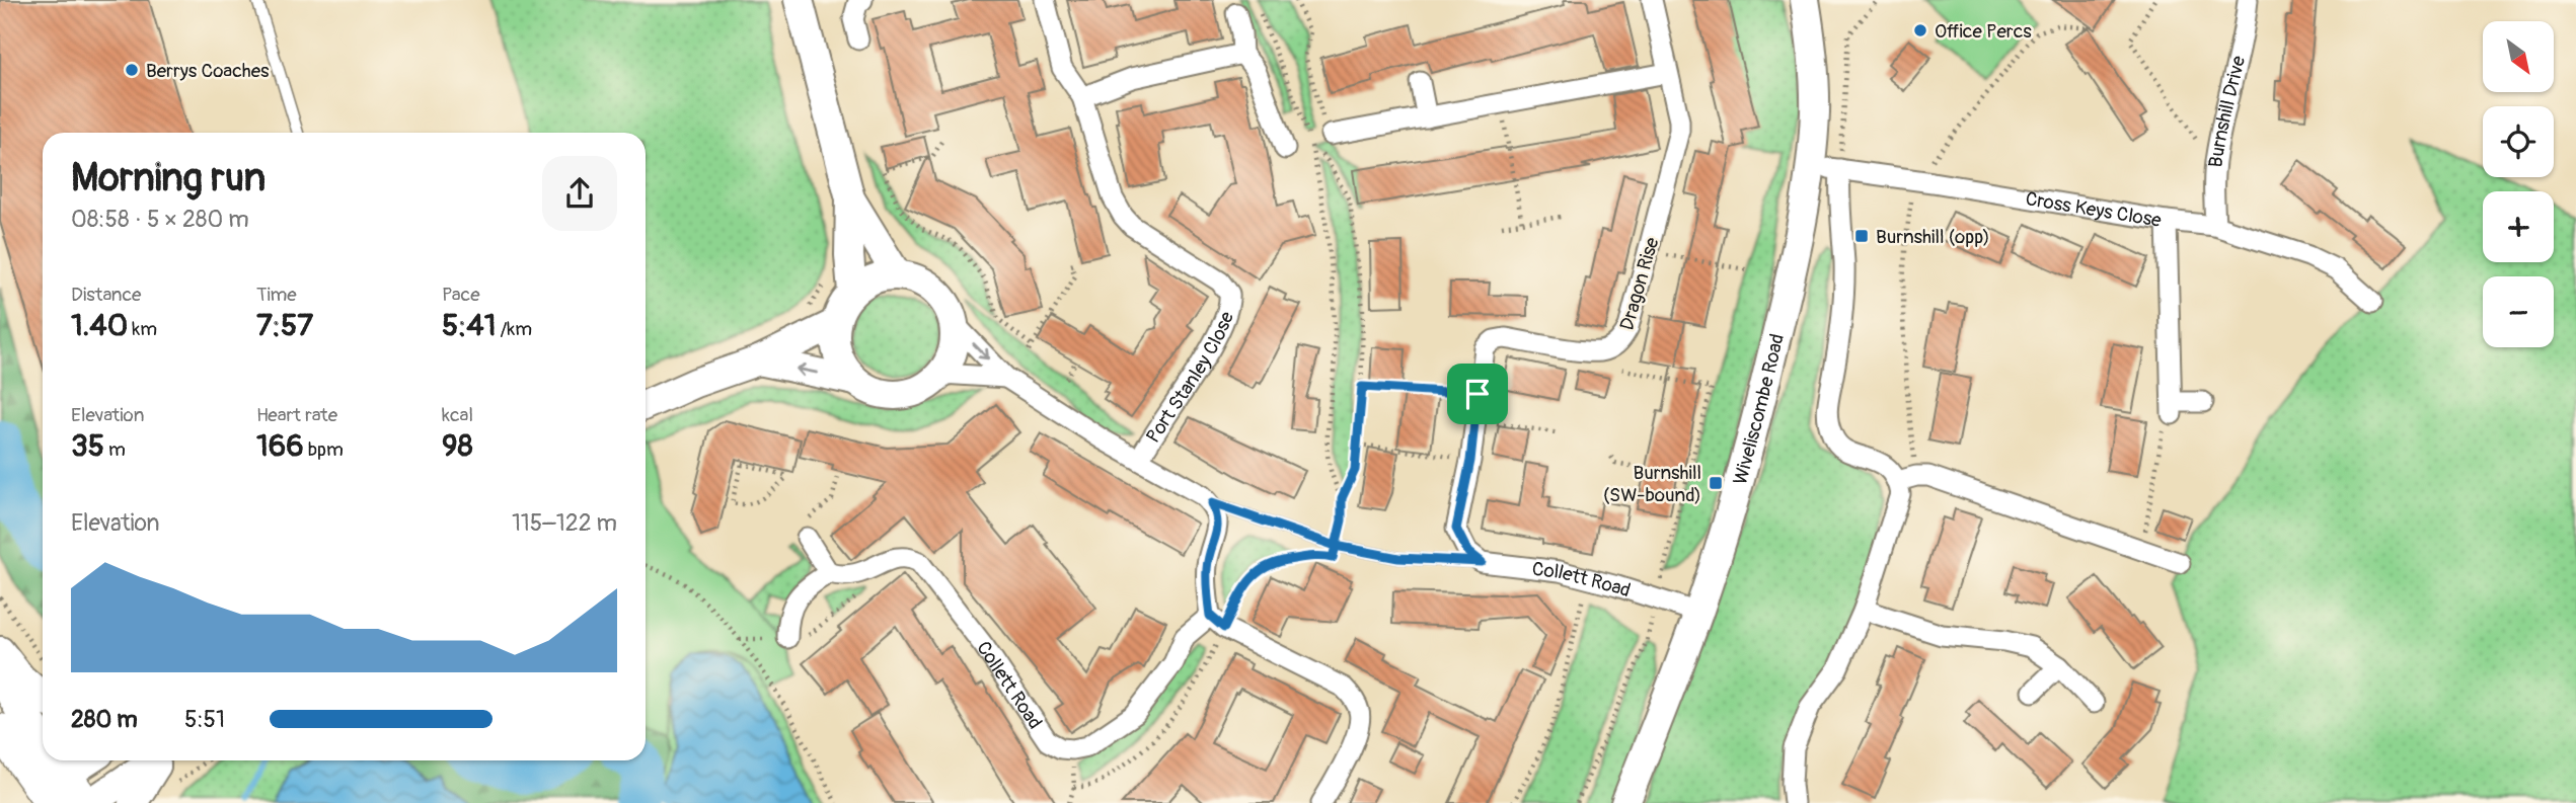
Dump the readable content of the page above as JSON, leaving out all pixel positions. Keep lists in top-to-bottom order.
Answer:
{
  "streets": {
    "street": [
      "Burnshill Drive",
      "Cross Keys Close",
      "Dragon Rise",
      "Port Stanley Close",
      "Wiveliscombe Road",
      "Collett Road"
    ]
  },
  "crossings": [
    ["Cross Keys Close", "Wiveliscombe Road"],
    ["Dragon Rise", "Collett Road"],
    ["Port Stanley Close", "Collett Road"],
    ["Wiveliscombe Road", "Collett Road"]
  ],
  "places": {
    "other": ["Office Percs", "Berrys Coaches"],
    "transit": ["Burnshill (opp)", "Burnshill (SW-bound)"]
  },
  "north": "bottom right",
  "page": {
    "map_buttons": ["+", "−"],
    "heading": ["Morning run", "08:58 · 5 × 280 m"],
    "stats": [
      ["Distance", "1.40 km"],
      ["Time", "7:57"],
      ["Pace", "5:41 /km"],
      ["Elevation", "35 m"],
      ["Heart rate", "166 bpm"],
      ["kcal", "98"]
    ],
    "chart": ["Elevation", "115–122 m"],
    "list": [
      {
        "name": "280 m",
        "note": "5:51"
      }
    ]
  }
}
